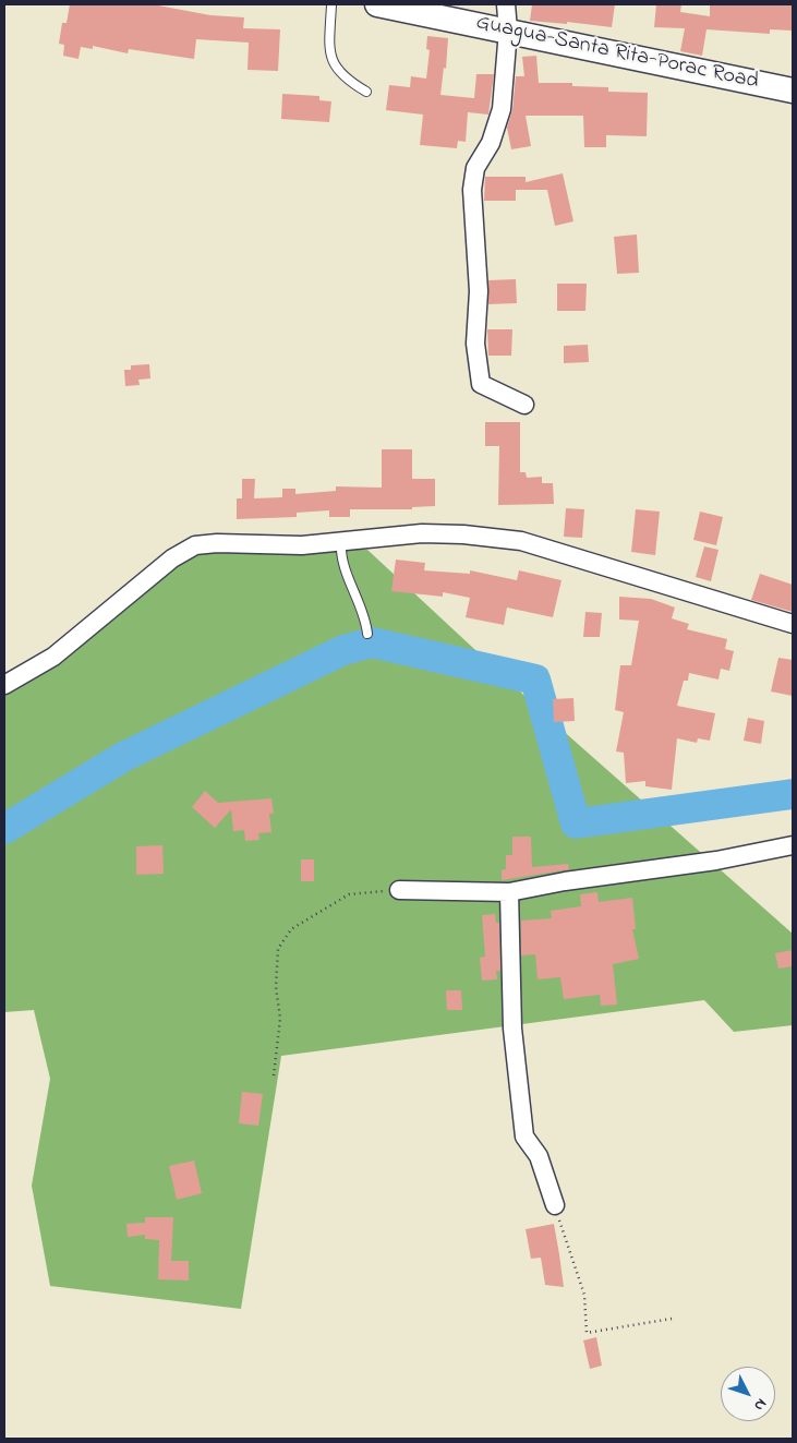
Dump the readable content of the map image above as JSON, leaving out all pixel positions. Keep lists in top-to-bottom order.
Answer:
{
  "streets": {
    "main road": ["Guagua-Santa Rita-Porac Road"]
  },
  "north": "bottom right"
}
